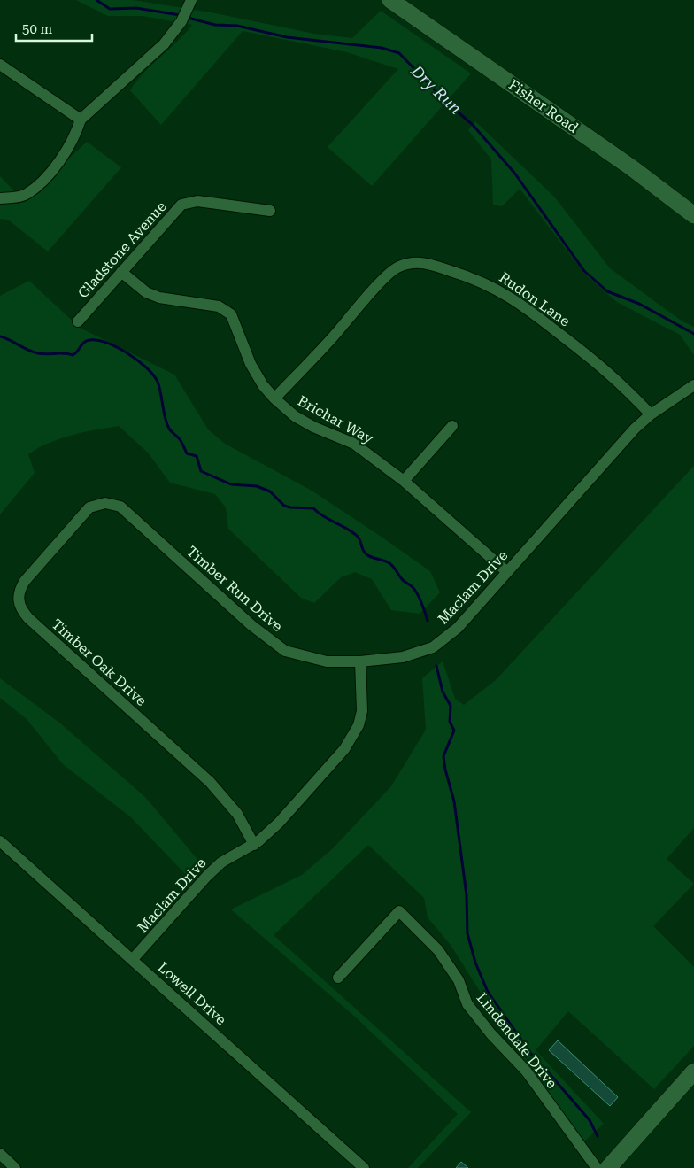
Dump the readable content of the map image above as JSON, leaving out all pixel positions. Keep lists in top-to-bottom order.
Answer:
{
  "streets": {
    "main road": ["Fisher Road"],
    "street": [
      "Gladstone Avenue",
      "Rudon Lane",
      "Brichar Way",
      "Maclam Drive",
      "Timber Run Drive",
      "Timber Oak Drive",
      "Lowell Drive",
      "Lindendale Drive"
    ]
  },
  "crossings": [
    ["Gladstone Avenue", "Brichar Way"],
    ["Rudon Lane", "Brichar Way"],
    ["Rudon Lane", "Maclam Drive"],
    ["Brichar Way", "Maclam Drive"],
    ["Maclam Drive", "Timber Run Drive"],
    ["Maclam Drive", "Timber Oak Drive"],
    ["Maclam Drive", "Lowell Drive"],
    ["Timber Run Drive", "Timber Oak Drive"]
  ],
  "water": ["Dry Run"],
  "scale_bar": "50 m"
}
